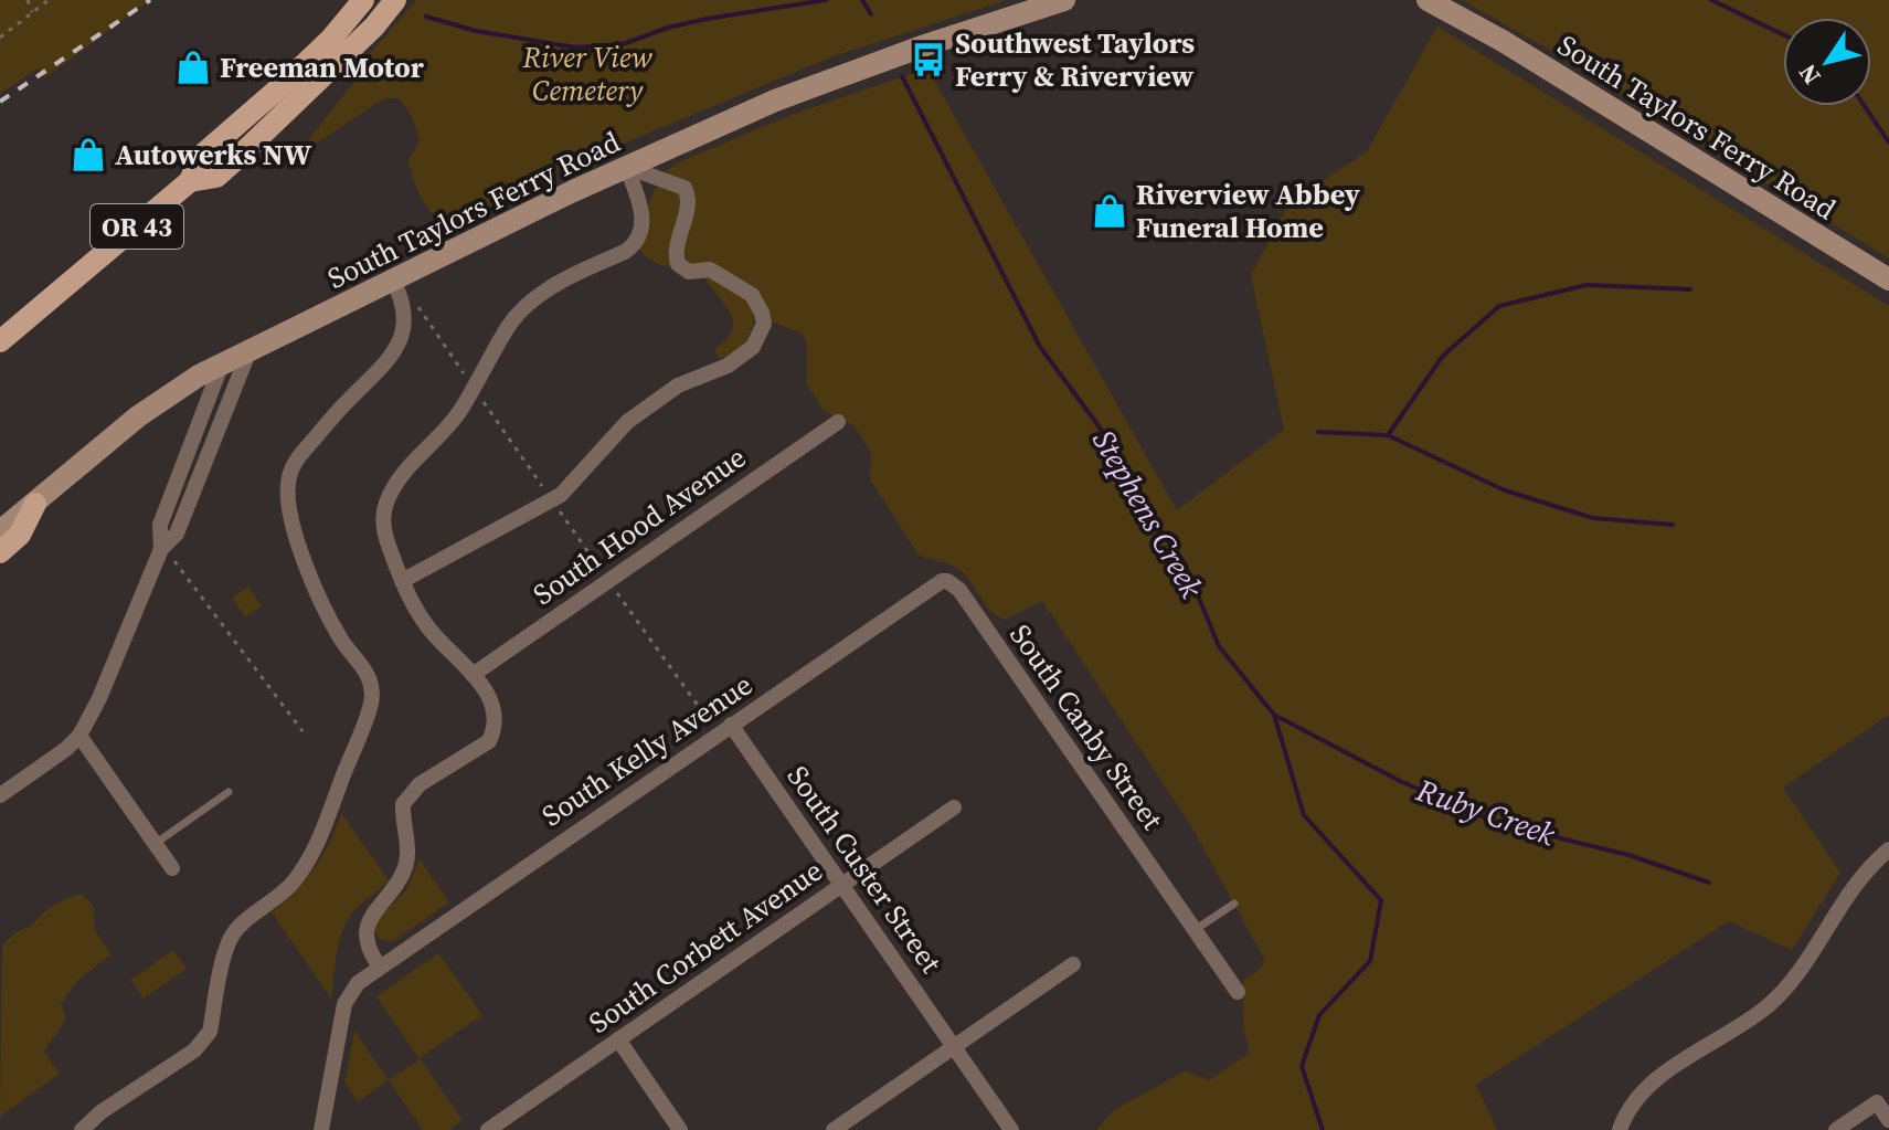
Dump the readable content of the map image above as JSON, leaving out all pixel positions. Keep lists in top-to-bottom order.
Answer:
{
  "streets": {
    "main road": ["South Taylors Ferry Road", "OR 43"],
    "street": [
      "South Hood Avenue",
      "South Canby Street",
      "South Kelly Avenue",
      "South Custer Street",
      "South Corbett Avenue"
    ]
  },
  "crossings": [
    ["South Canby Street", "South Kelly Avenue"],
    ["South Kelly Avenue", "South Custer Street"],
    ["South Custer Street", "South Corbett Avenue"]
  ],
  "water": ["Stephens Creek", "Ruby Creek"],
  "parks": ["River View Cemetery"],
  "places": {
    "bus stop": ["Southwest Taylors Ferry & Riverview"],
    "shop": ["Freeman Motor", "Autowerks NW", "Riverview Abbey Funeral Home"]
  },
  "north": "bottom left"
}
